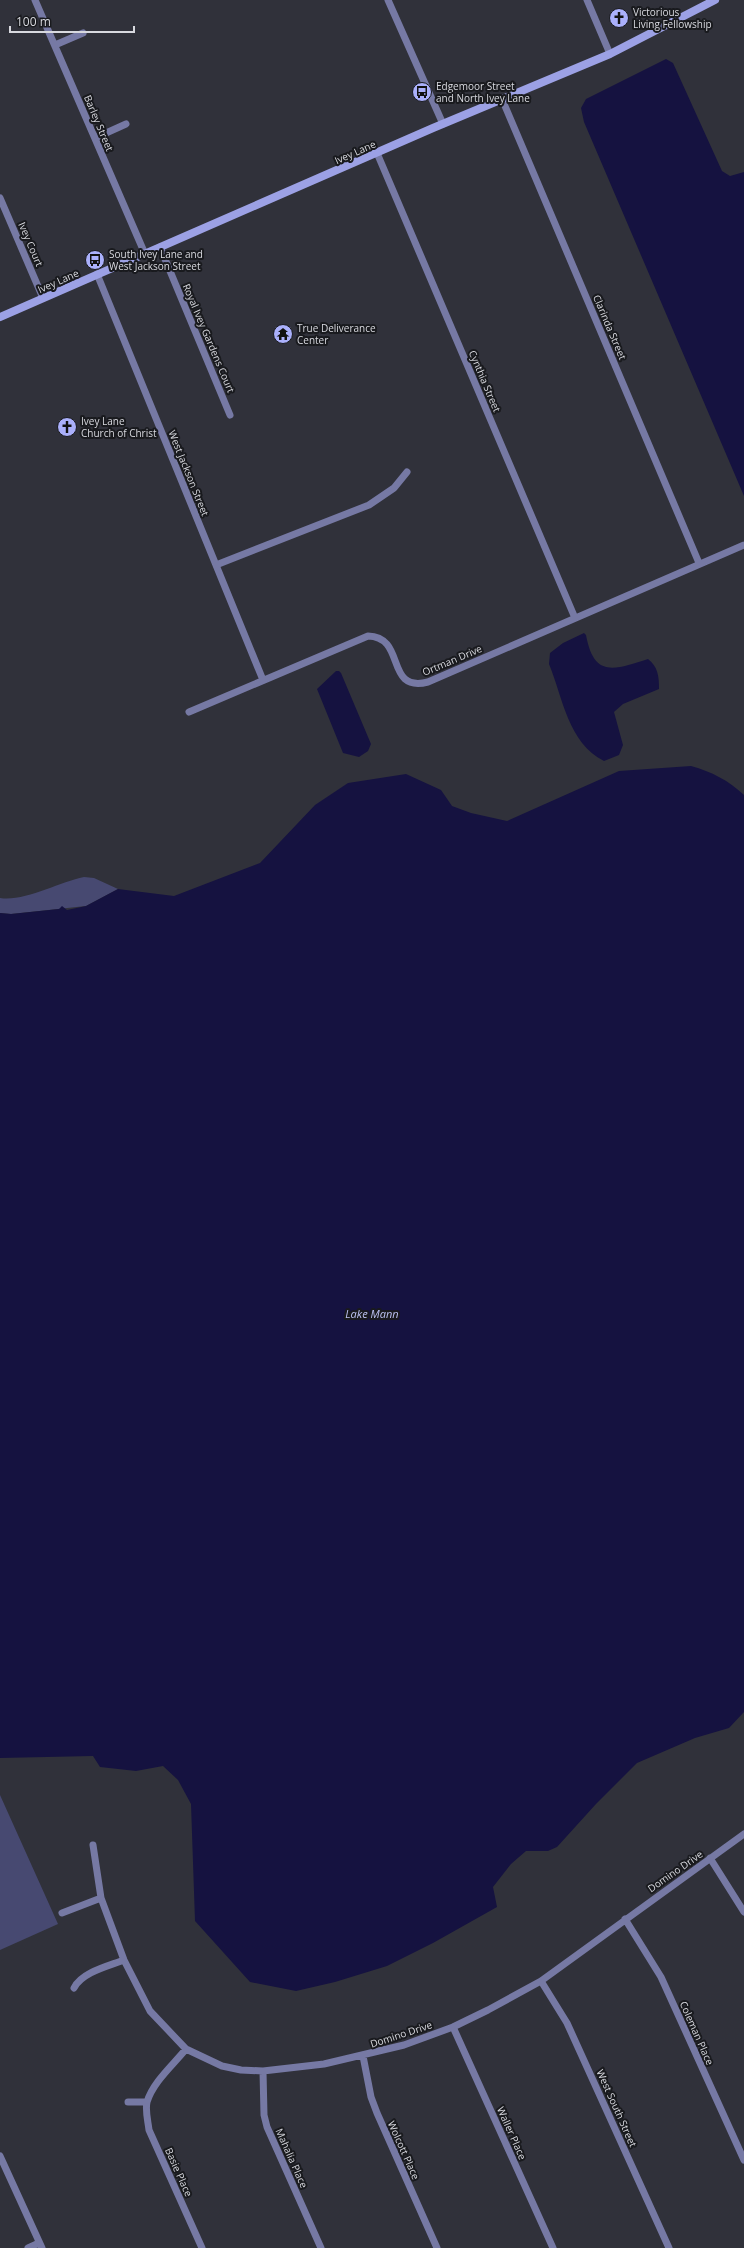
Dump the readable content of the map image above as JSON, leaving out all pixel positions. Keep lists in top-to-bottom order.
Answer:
{
  "streets": {
    "street": [
      "Barley Street",
      "Ivey Lane",
      "Ivey Court",
      "Clarinda Street",
      "Royal Ivey Gardens Court",
      "Cynthia Street",
      "West Jackson Street",
      "Ortman Drive",
      "Domino Drive",
      "Coleman Place",
      "West South Street",
      "Waller Place",
      "Wolcott Place",
      "Mahalia Place",
      "Basie Place"
    ]
  },
  "crossings": [
    ["Barley Street", "Ivey Lane"],
    ["Ivey Lane", "Ivey Court"],
    ["Ivey Lane", "Clarinda Street"],
    ["Ivey Lane", "Royal Ivey Gardens Court"],
    ["Ivey Lane", "Cynthia Street"],
    ["Ivey Lane", "West Jackson Street"],
    ["Clarinda Street", "Ortman Drive"],
    ["Cynthia Street", "Ortman Drive"],
    ["West Jackson Street", "Ortman Drive"],
    ["Domino Drive", "Coleman Place"],
    ["Domino Drive", "West South Street"],
    ["Domino Drive", "Waller Place"],
    ["Domino Drive", "Wolcott Place"],
    ["Domino Drive", "Mahalia Place"]
  ],
  "water": ["Lake Mann"],
  "places": {
    "church": ["Victorious Living Fellowship", "Ivey Lane Church of Christ"],
    "bus stop": ["Edgemoor Street and North Ivey Lane", "South Ivey Lane and West Jackson Street"],
    "temple": ["True Deliverance Center"]
  },
  "scale_bar": "100 m"
}
